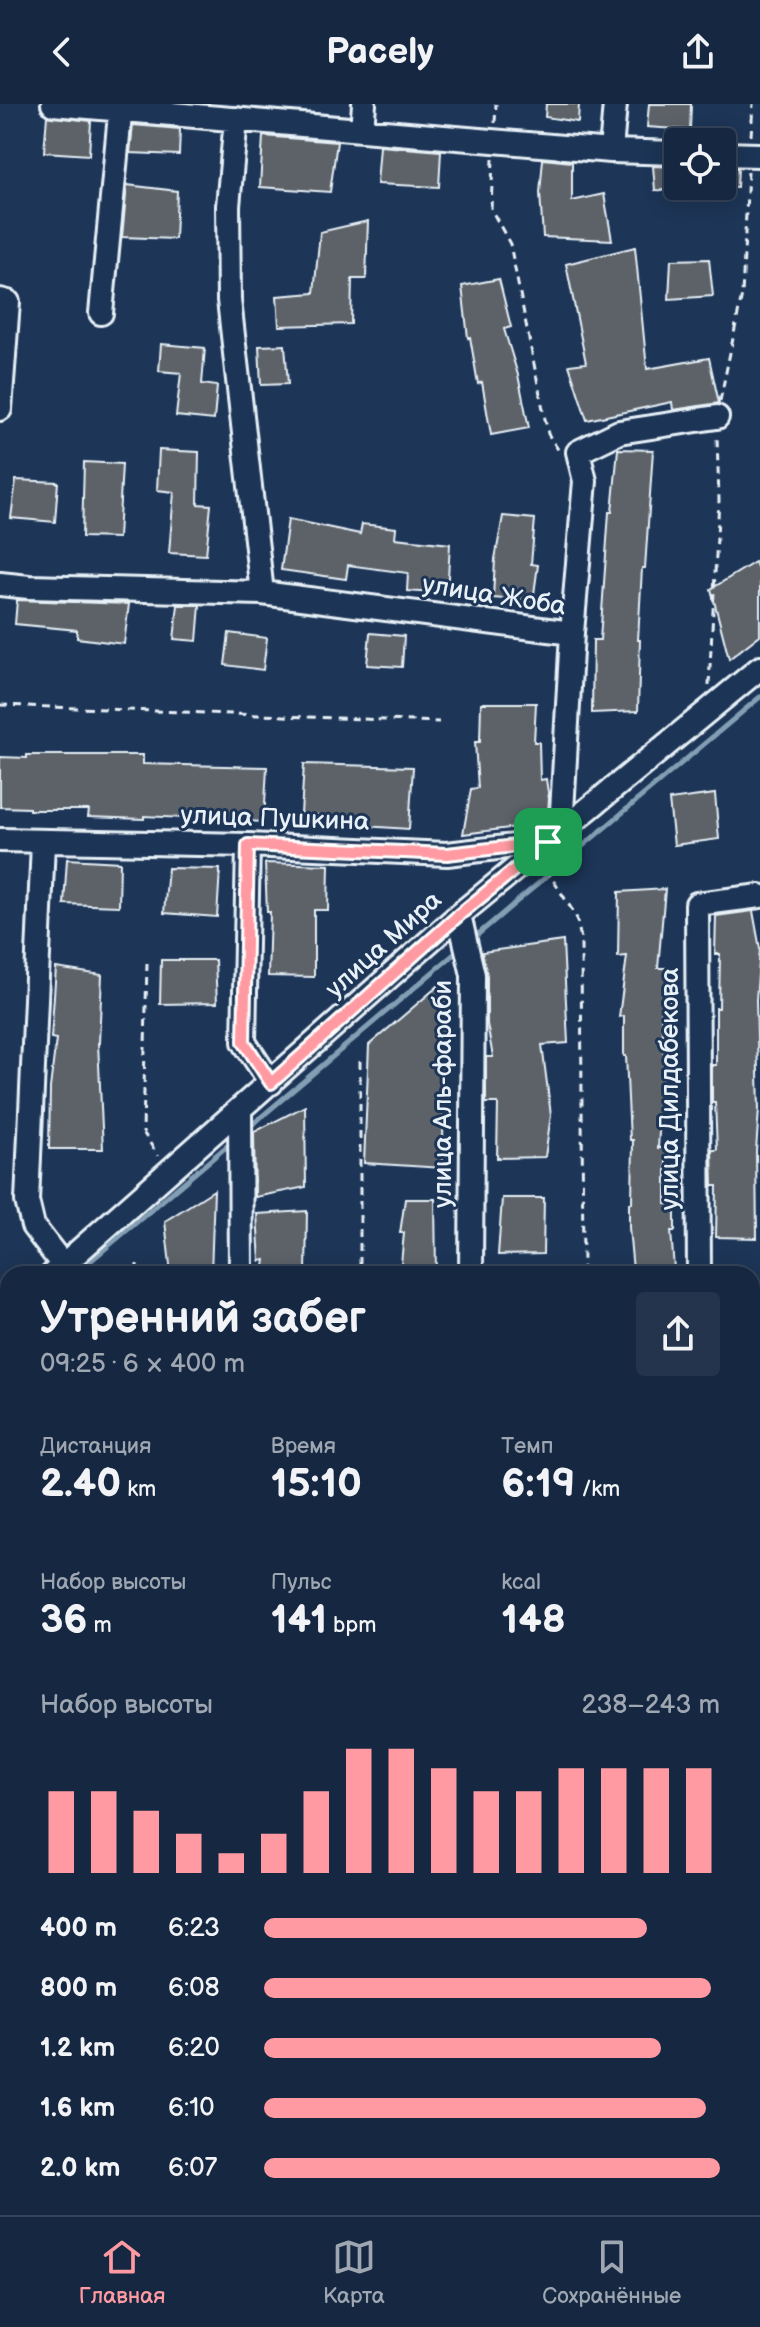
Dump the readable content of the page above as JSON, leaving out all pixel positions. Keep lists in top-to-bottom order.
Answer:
{
  "streets": {
    "street": [
      "улица Жоба",
      "улица Пушкина",
      "улица Мира",
      "улица Дилдабекова",
      "улица Аль-фараби"
    ]
  },
  "crossings": [
    ["улица Жоба", "улица Пушкина"],
    ["улица Жоба", "улица Мира"],
    ["улица Пушкина", "улица Мира"],
    ["улица Мира", "улица Аль-фараби"]
  ],
  "page": {
    "header": "Pacely",
    "heading": ["Утренний забег", "09:25 · 6 × 400 m"],
    "stats": [
      ["Дистанция", "2.40 km"],
      ["Время", "15:10"],
      ["Темп", "6:19 /km"],
      ["Набор высоты", "36 m"],
      ["Пульс", "141 bpm"],
      ["kcal", "148"]
    ],
    "chart": ["Набор высоты", "238–243 m"],
    "list": [
      {
        "name": "400 m",
        "note": "6:23"
      },
      {
        "name": "800 m",
        "note": "6:08"
      },
      {
        "name": "1.2 km",
        "note": "6:20"
      },
      {
        "name": "1.6 km",
        "note": "6:10"
      },
      {
        "name": "2.0 km",
        "note": "6:07"
      }
    ],
    "tabs": ["Главная", "Карта", "Сохранённые"]
  }
}
